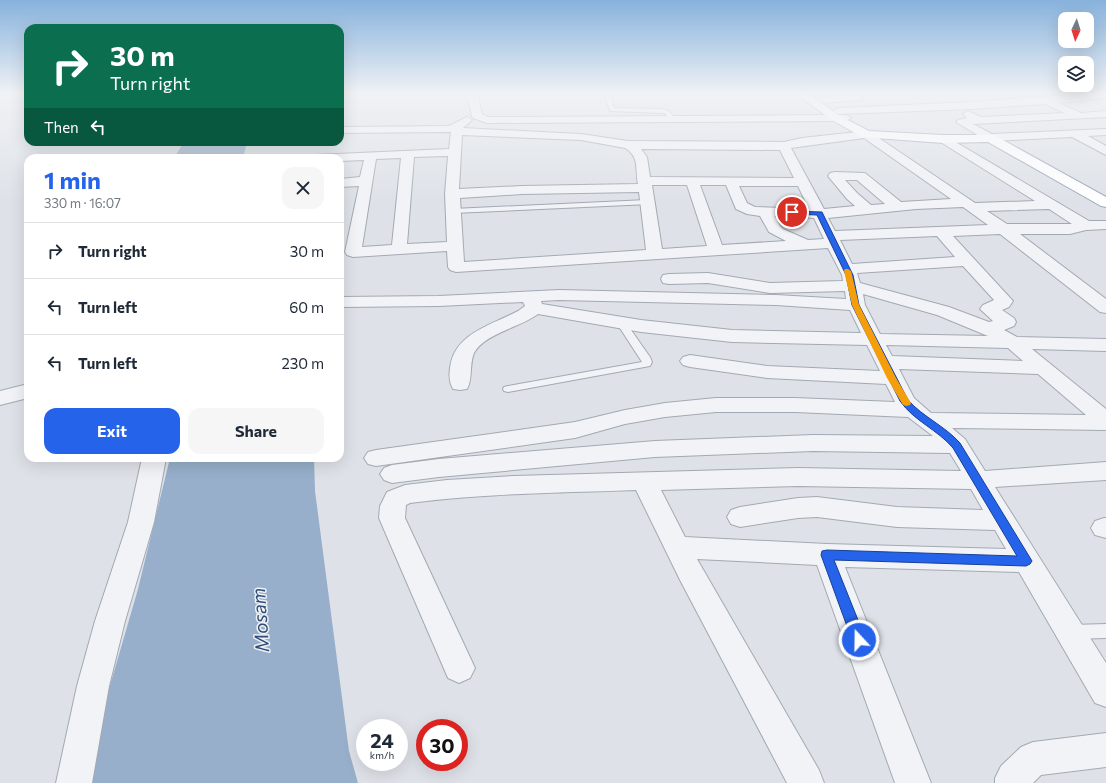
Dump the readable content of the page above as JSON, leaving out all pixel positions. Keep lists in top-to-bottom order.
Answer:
{
  "water": ["Mosam"],
  "north": "bottom",
  "page": {
    "turn": ["30 m", "Turn right"],
    "then": "Then",
    "heading": ["1 min", "330 m · 16:07"],
    "list": [
      {
        "name": "Turn right",
        "value": "30 m"
      },
      {
        "name": "Turn left",
        "value": "60 m"
      },
      {
        "name": "Turn left",
        "value": "230 m"
      }
    ],
    "buttons": ["Exit", "Share"],
    "speed": "24 km/h",
    "limit": "30"
  }
}
